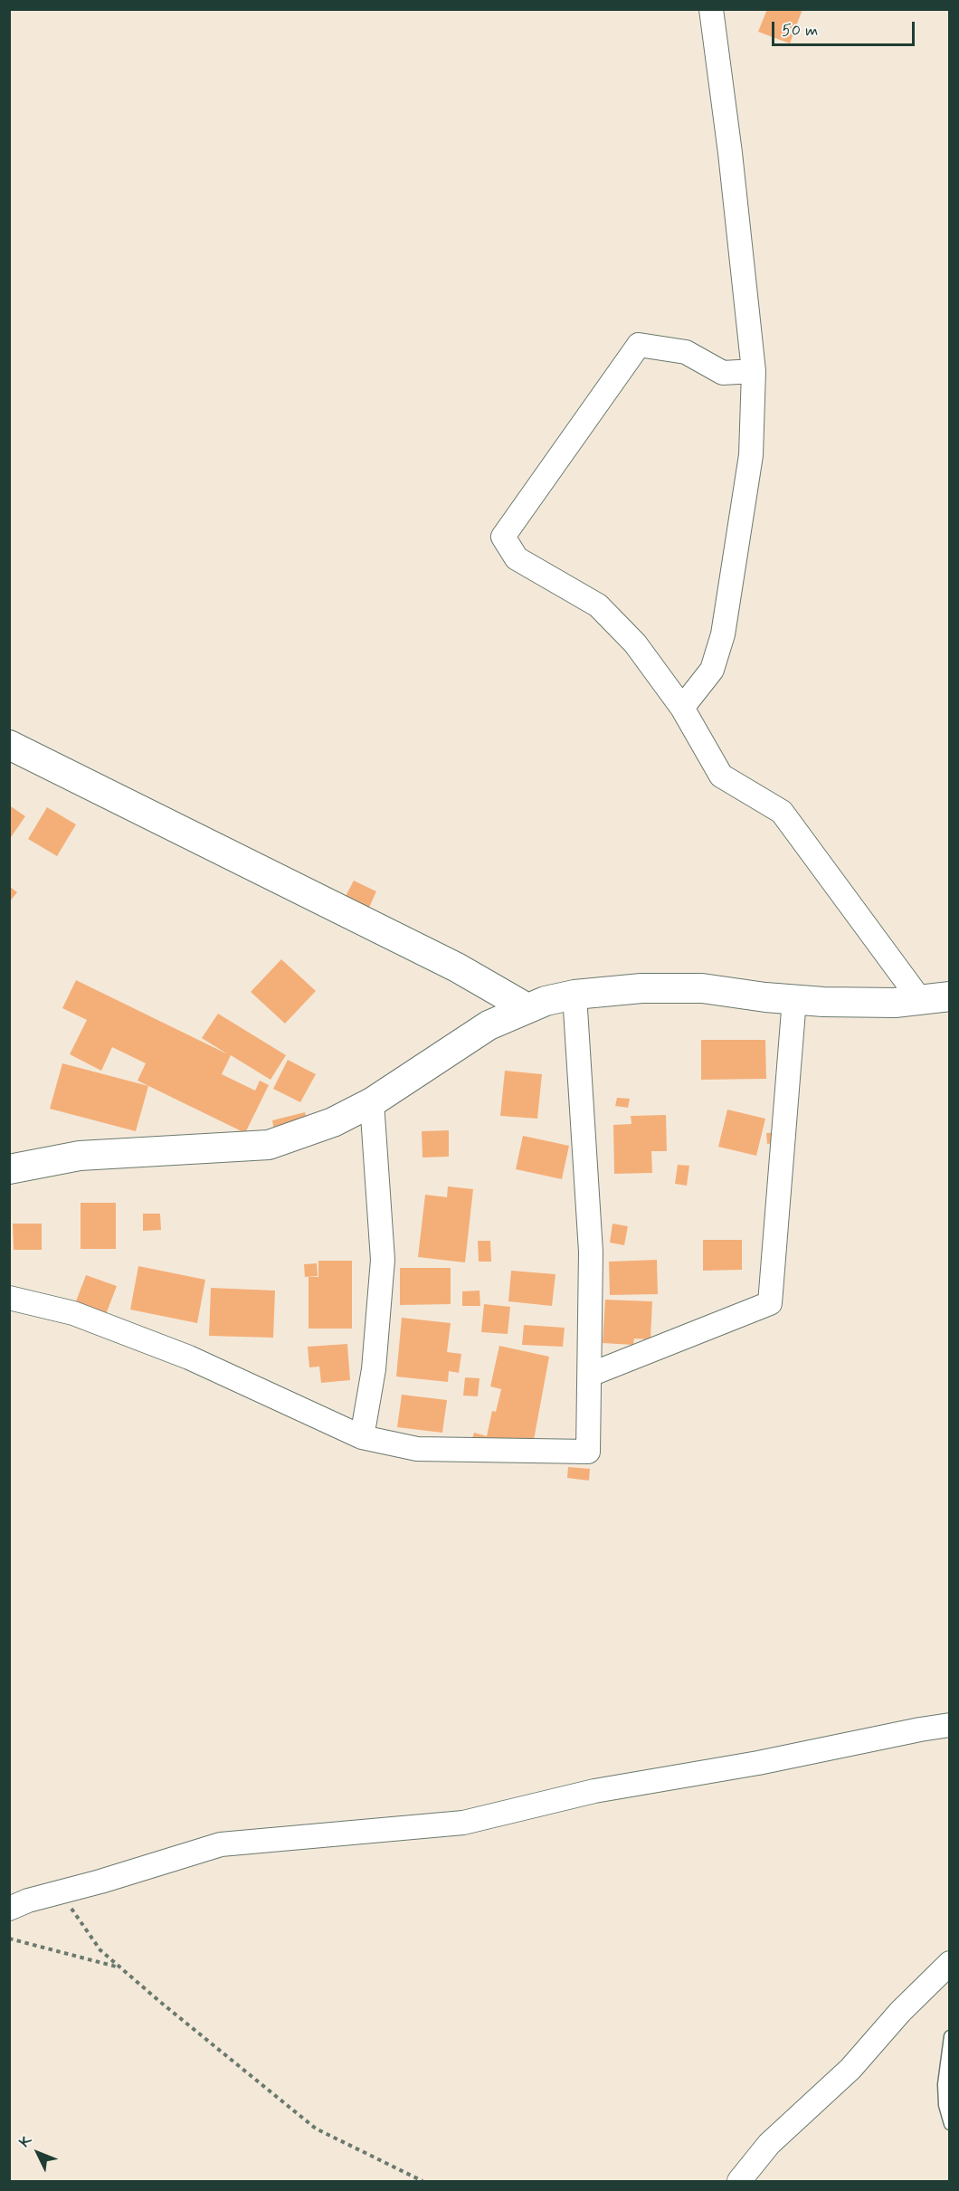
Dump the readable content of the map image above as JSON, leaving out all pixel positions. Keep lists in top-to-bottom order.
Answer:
{
  "scale_bar": "50 m",
  "north": "top left"
}
